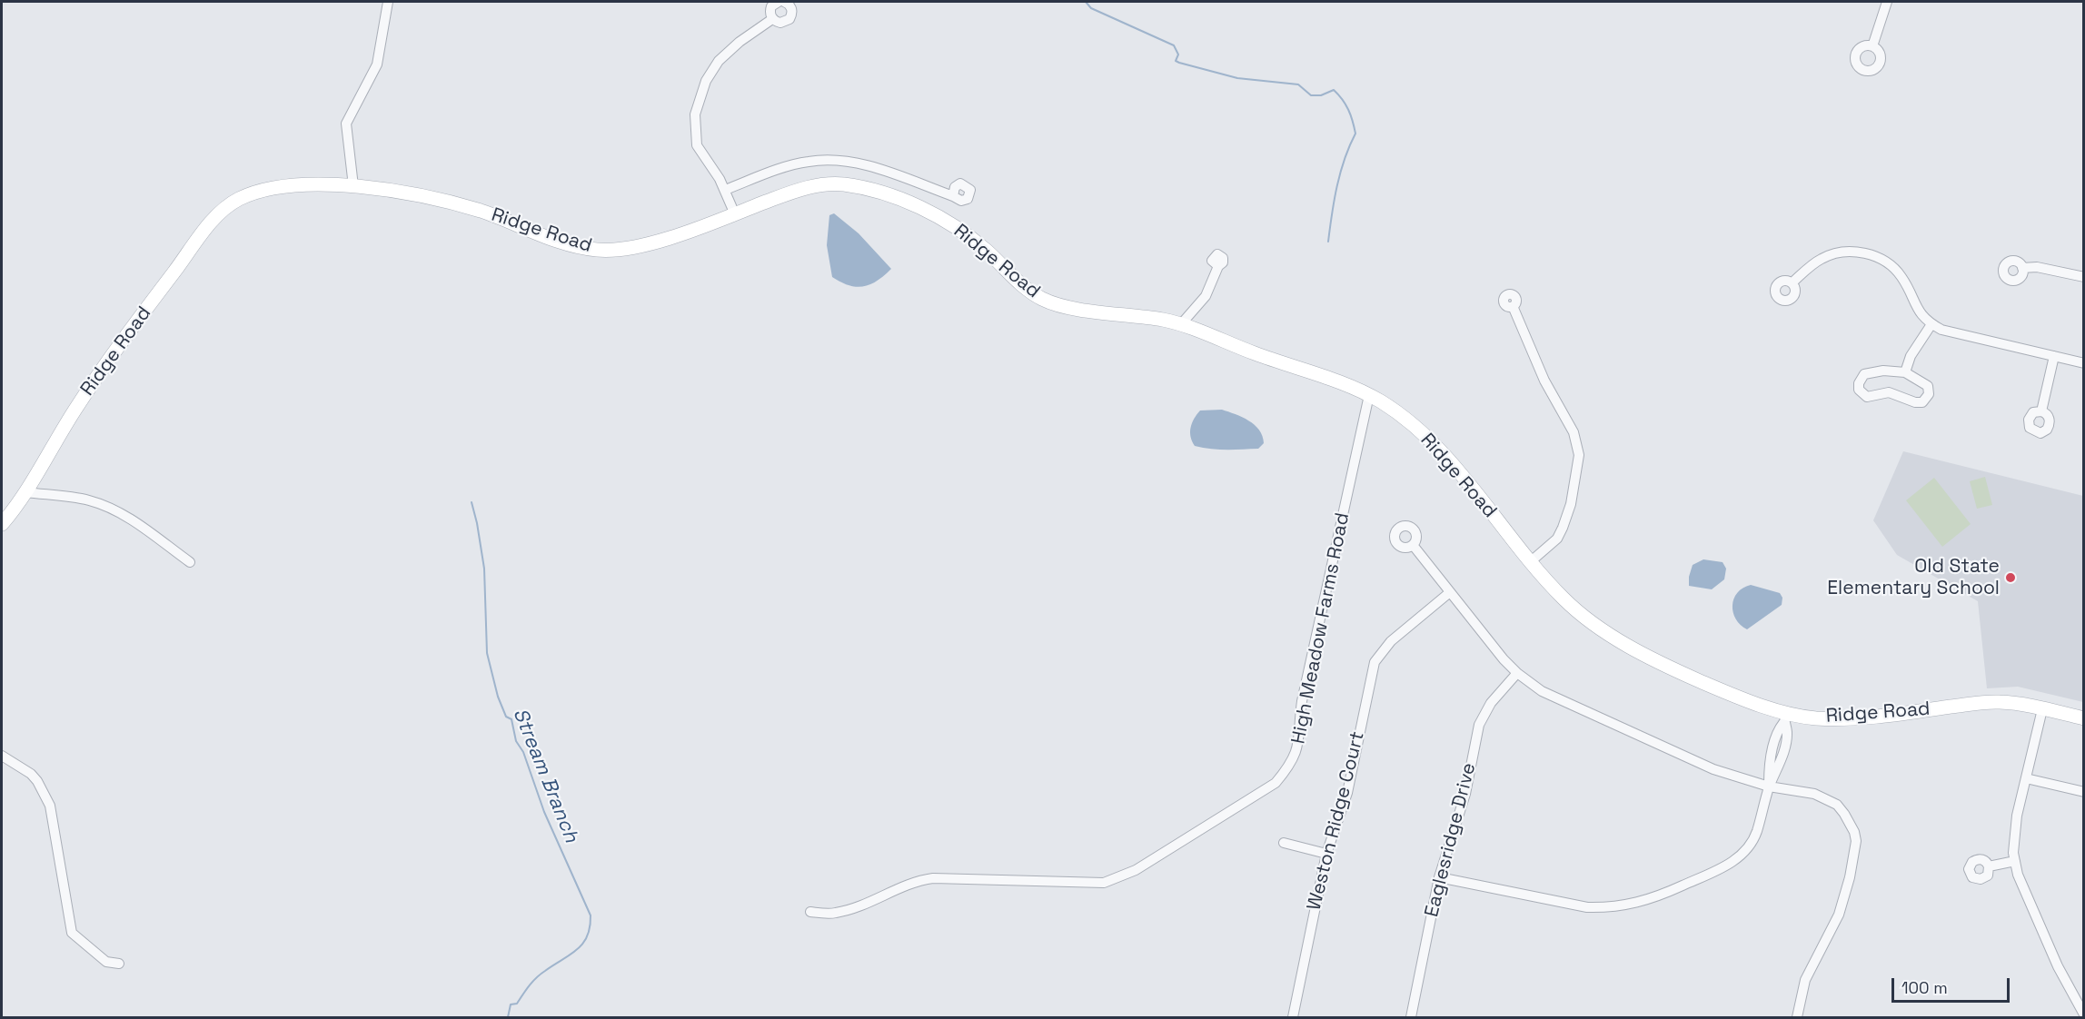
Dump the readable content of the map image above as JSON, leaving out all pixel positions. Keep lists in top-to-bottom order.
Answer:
{
  "streets": {
    "street": [
      "Ridge Road",
      "High Meadow Farms Road",
      "Weston Ridge Court",
      "Eaglesridge Drive"
    ]
  },
  "crossings": [
    ["Ridge Road", "High Meadow Farms Road"]
  ],
  "water": ["Stream Branch"],
  "places": ["Old State Elementary School"],
  "scale_bar": "100 m"
}
